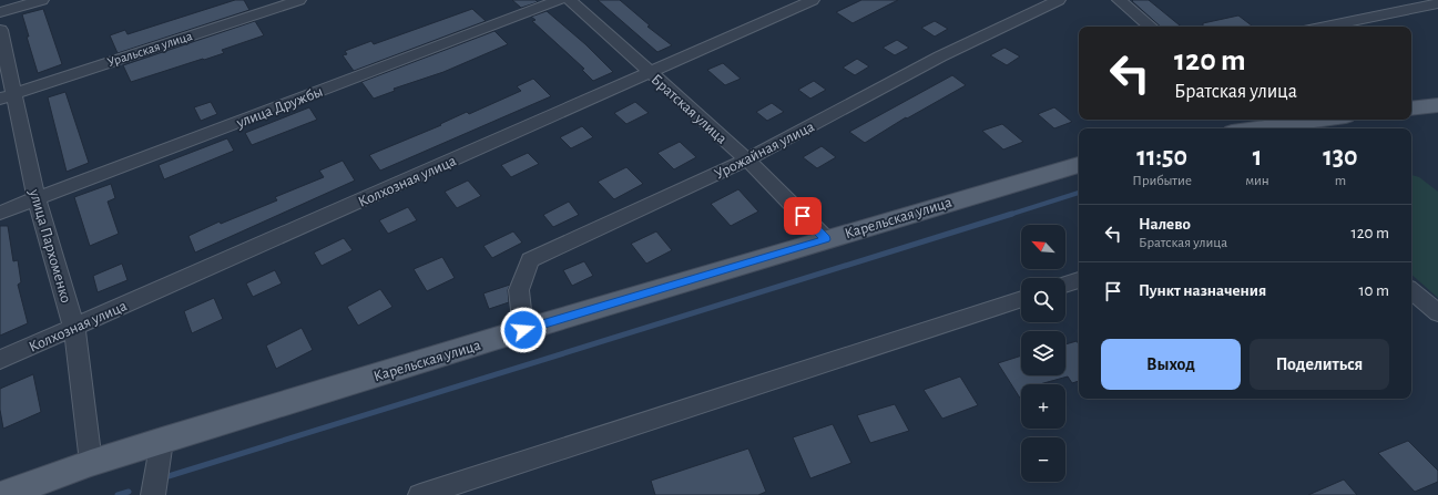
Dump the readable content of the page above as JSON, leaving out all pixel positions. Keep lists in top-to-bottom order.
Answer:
{
  "streets": {
    "main road": ["Карельская улица"],
    "street": [
      "Уральская улица",
      "улица Дружбы",
      "Братская улица",
      "Урожайная улица",
      "Колхозная улица",
      "улица Пархоменко"
    ]
  },
  "crossings": [
    ["Уральская улица", "улица Пархоменко"],
    ["улица Дружбы", "улица Пархоменко"],
    ["Братская улица", "Урожайная улица"],
    ["Братская улица", "Колхозная улица"],
    ["Братская улица", "Карельская улица"],
    ["Урожайная улица", "Карельская улица"],
    ["Колхозная улица", "улица Пархоменко"],
    ["Карельская улица", "улица Пархоменко"]
  ],
  "north": "top left",
  "page": {
    "turn": ["120 m", "Братская улица"],
    "eta": [
      "11:50",
      "Прибытие",
      "1",
      "мин",
      "130",
      "m"
    ],
    "list": [
      {
        "name": "Налево",
        "note": "Братская улица",
        "value": "120 m"
      },
      {
        "name": "Пункт назначения",
        "value": "10 m"
      }
    ],
    "map_buttons": ["+", "−"],
    "buttons": ["Выход", "Поделиться"]
  }
}
